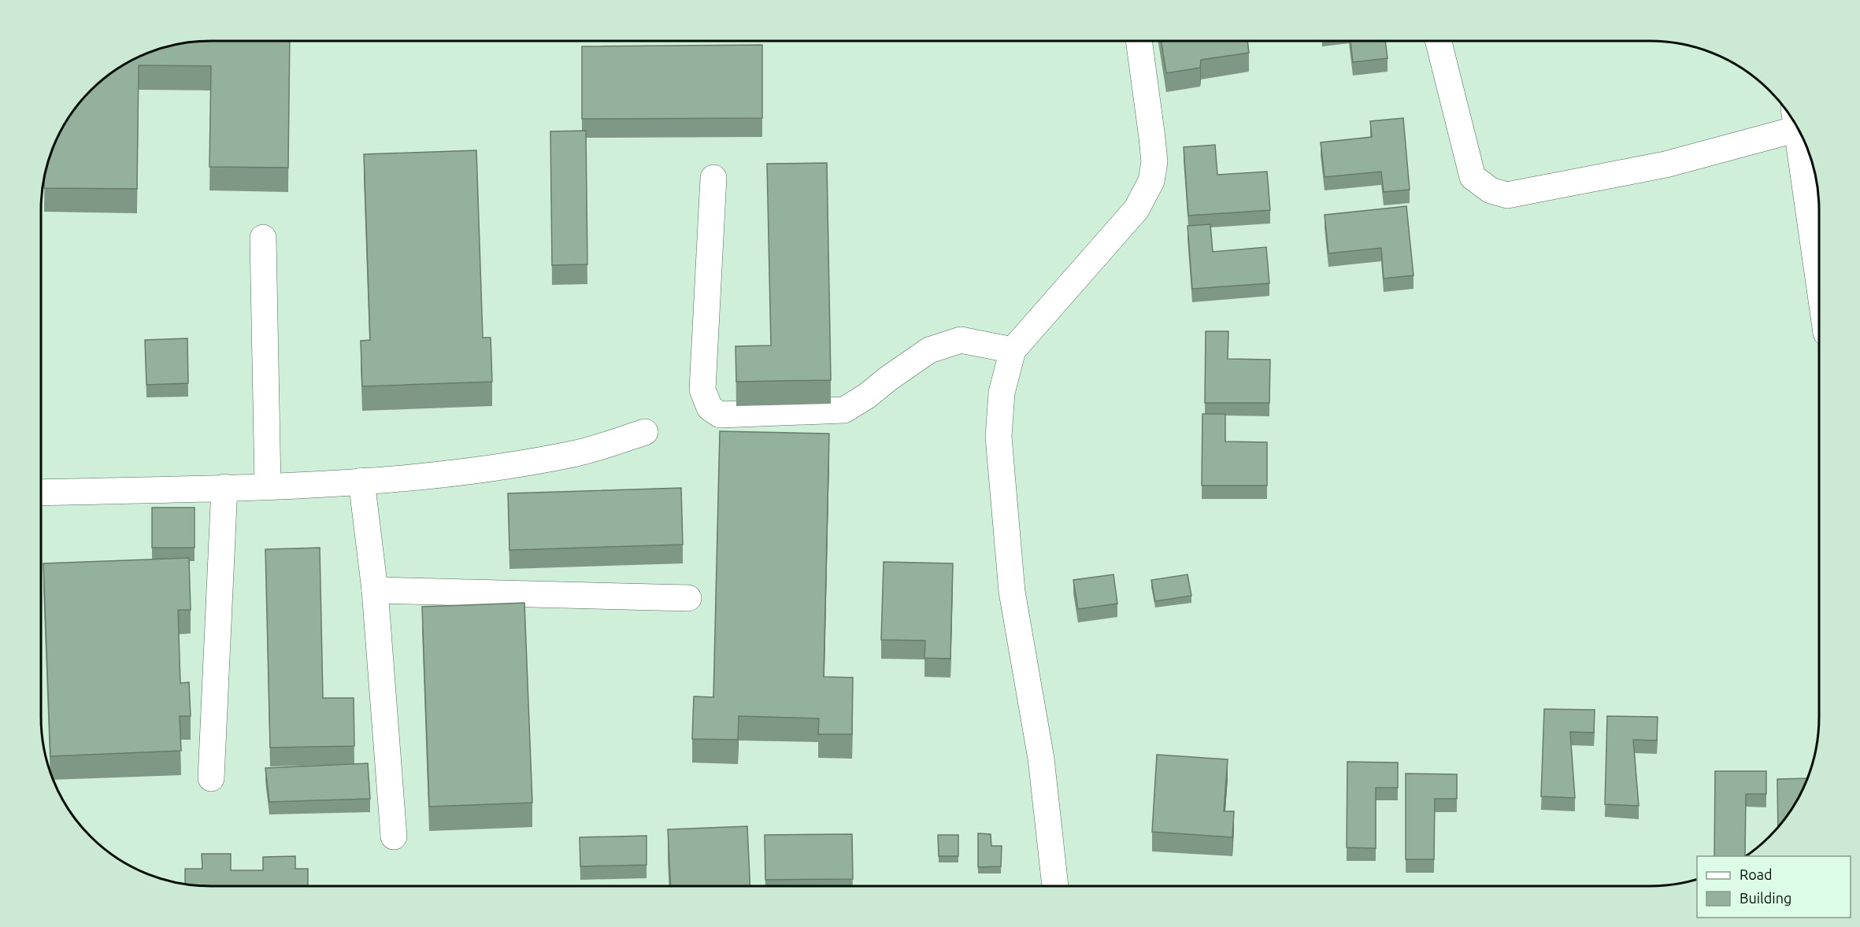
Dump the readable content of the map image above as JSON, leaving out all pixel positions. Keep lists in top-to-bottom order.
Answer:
{
  "legend": ["Road", "Building"]
}
